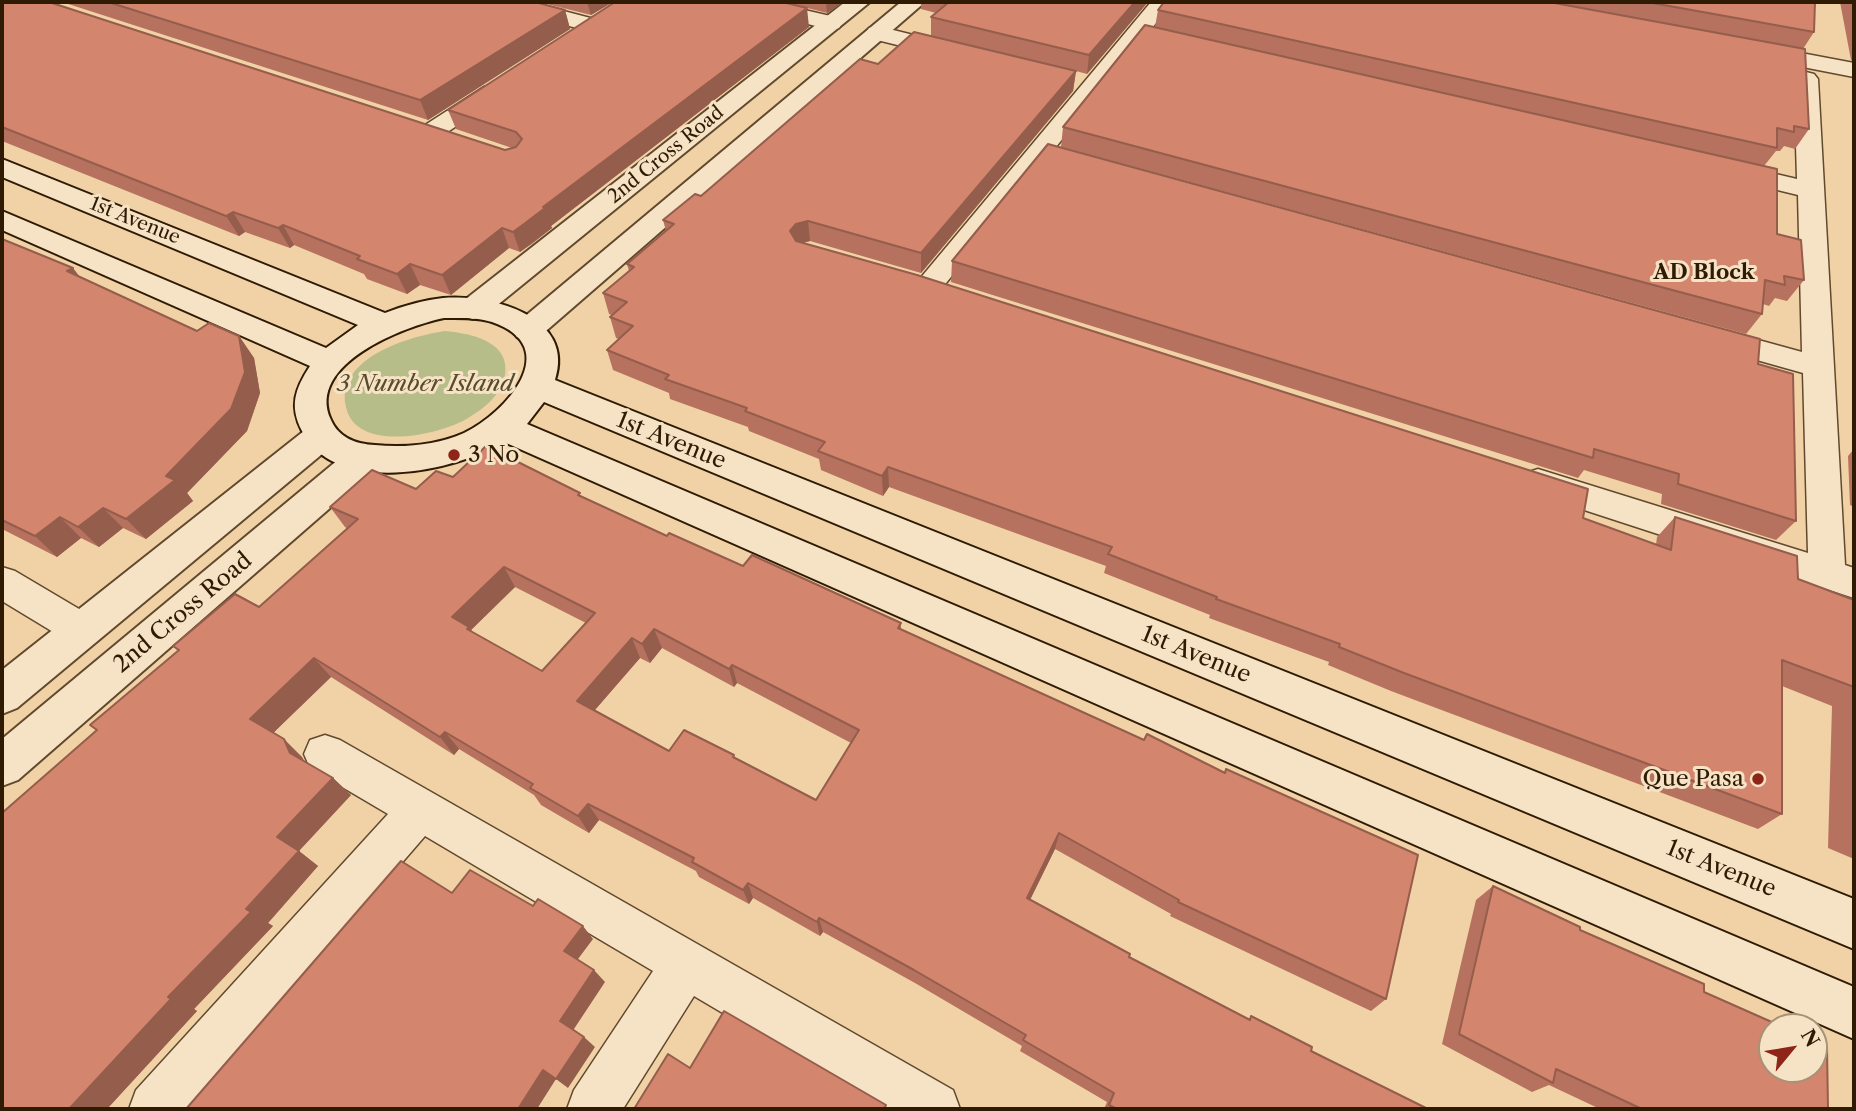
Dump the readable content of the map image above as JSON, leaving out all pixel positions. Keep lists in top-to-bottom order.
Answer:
{
  "streets": {
    "main road": ["2nd Cross Road", "1st Avenue"]
  },
  "crossings": [
    ["2nd Cross Road", "1st Avenue"]
  ],
  "districts": ["AD Block"],
  "parks": ["3 Number Island"],
  "places": ["3 No", "Que Pasa"],
  "north": "top right"
}
